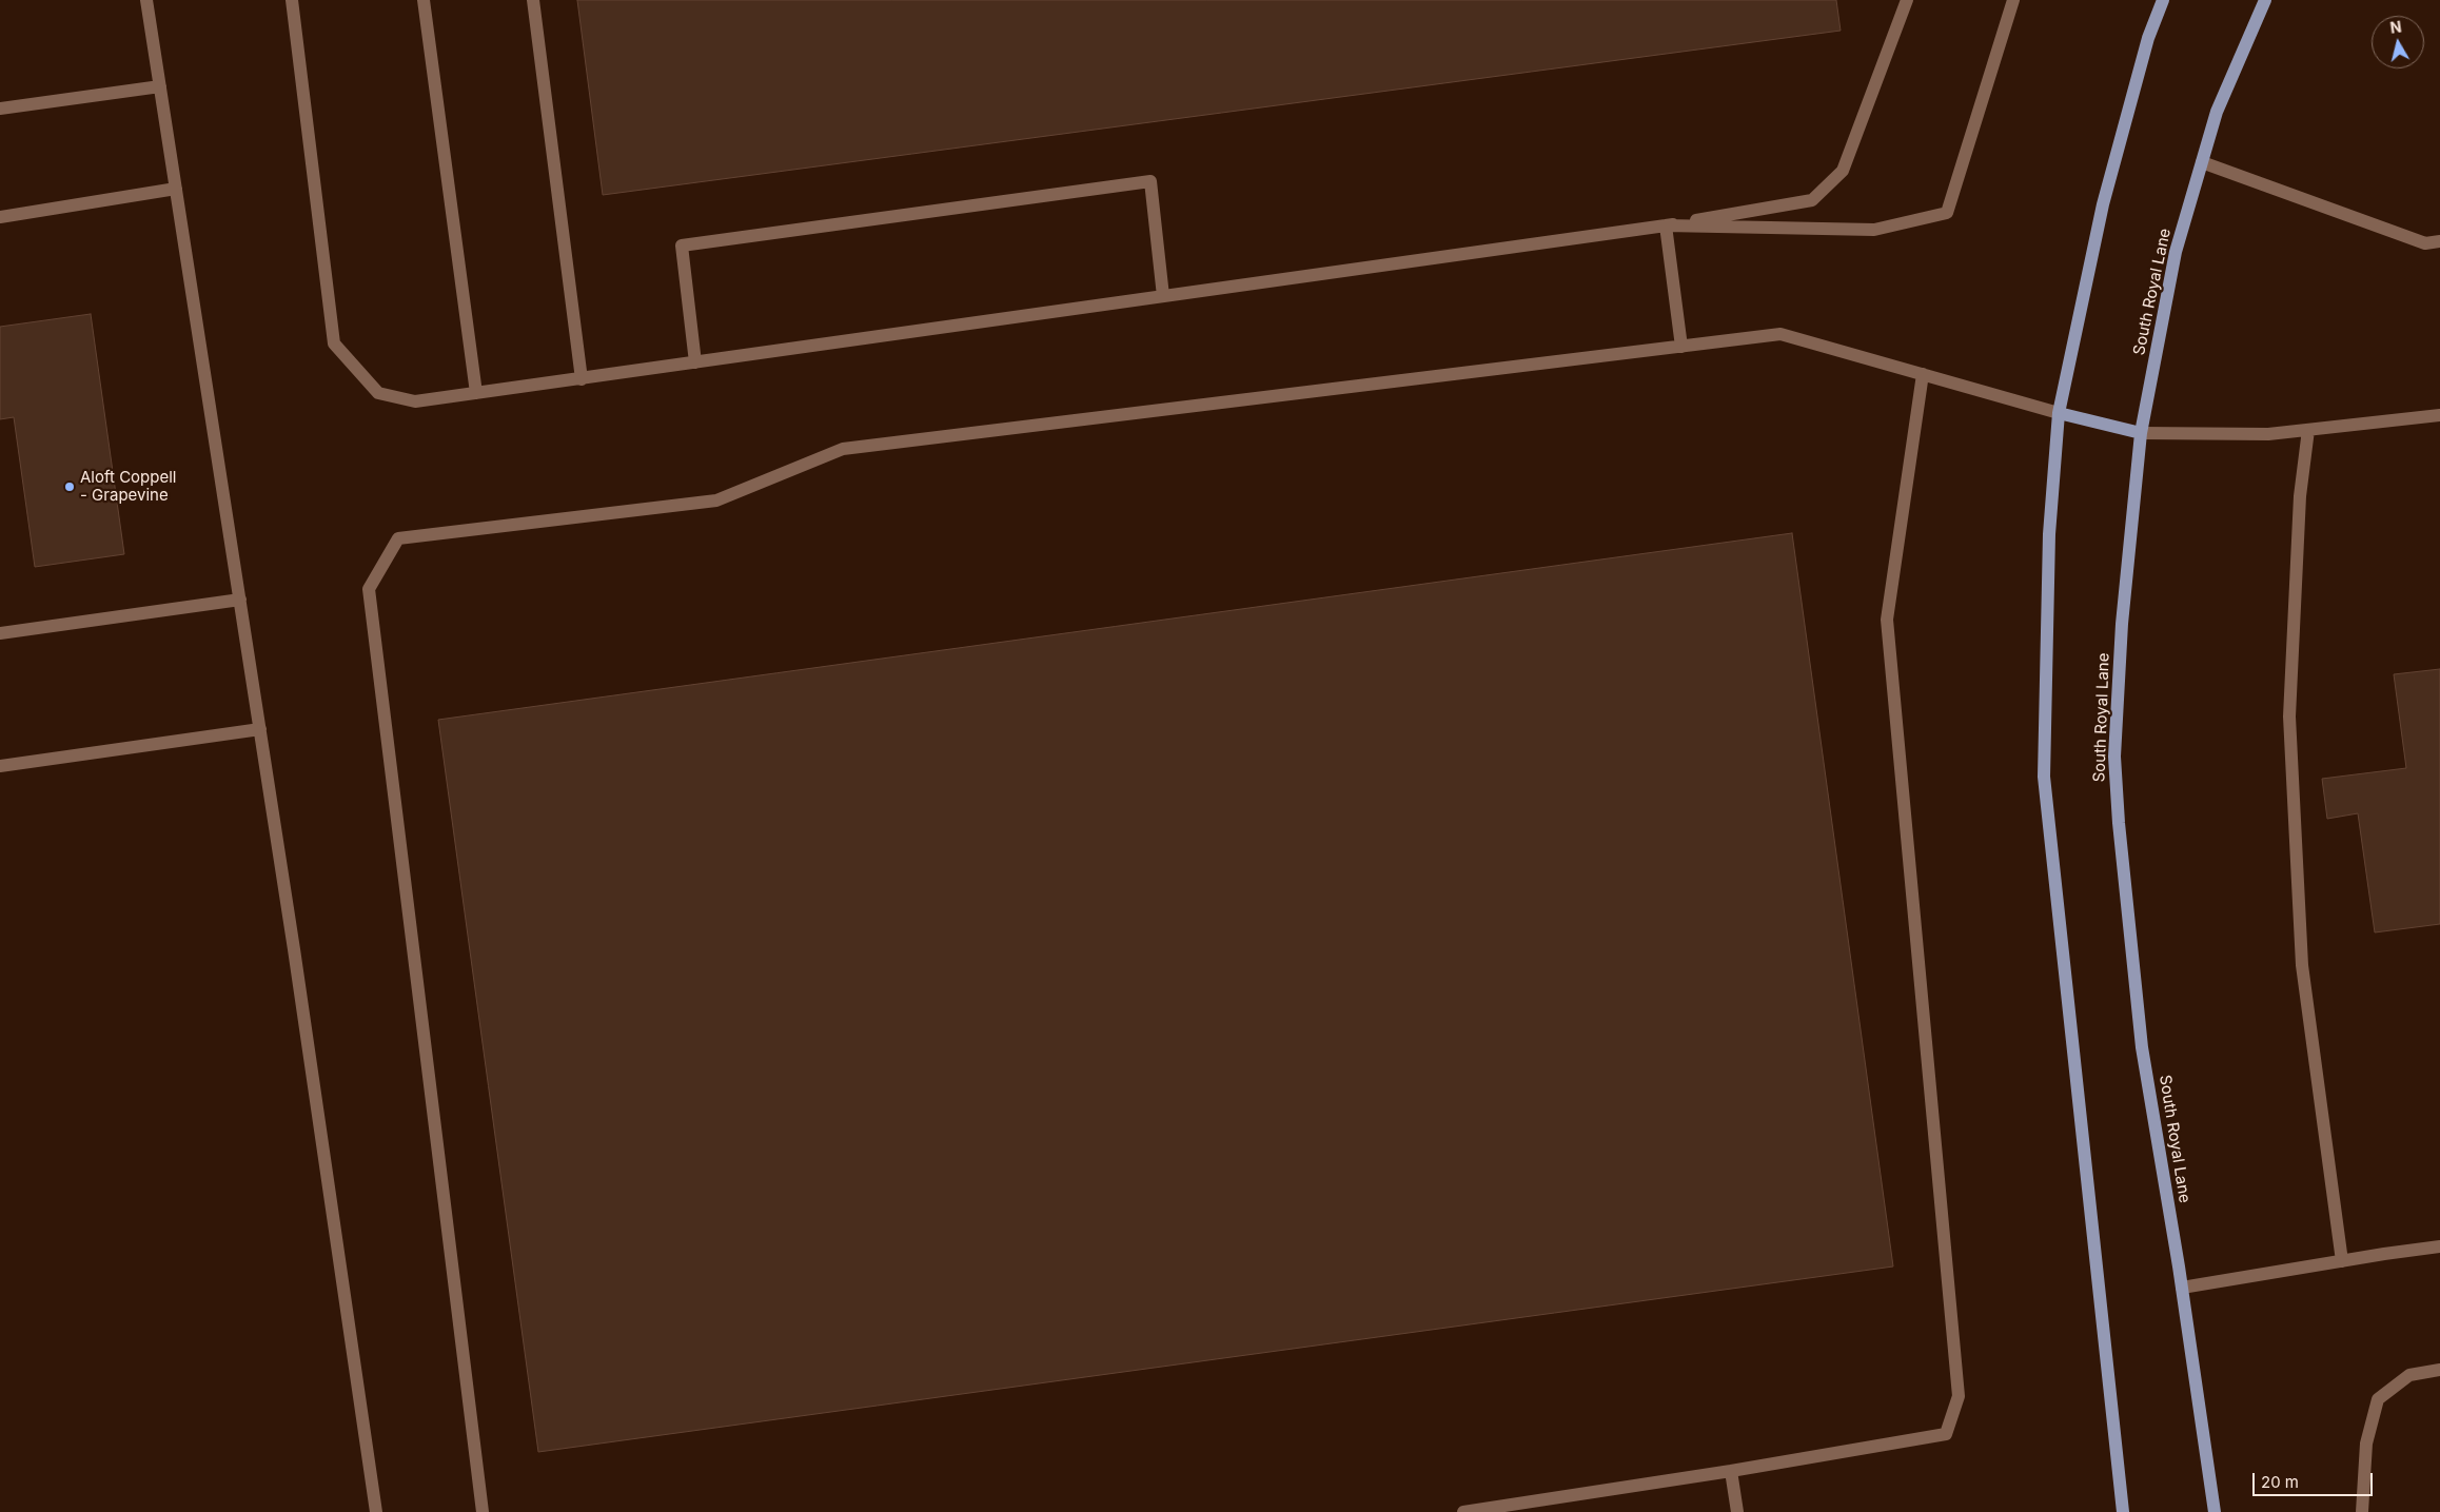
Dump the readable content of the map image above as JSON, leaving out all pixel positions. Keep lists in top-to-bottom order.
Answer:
{
  "streets": {
    "main road": ["South Royal Lane"]
  },
  "places": ["Aloft Coppell - Grapevine"],
  "scale_bar": "20 m",
  "north": "top"
}
